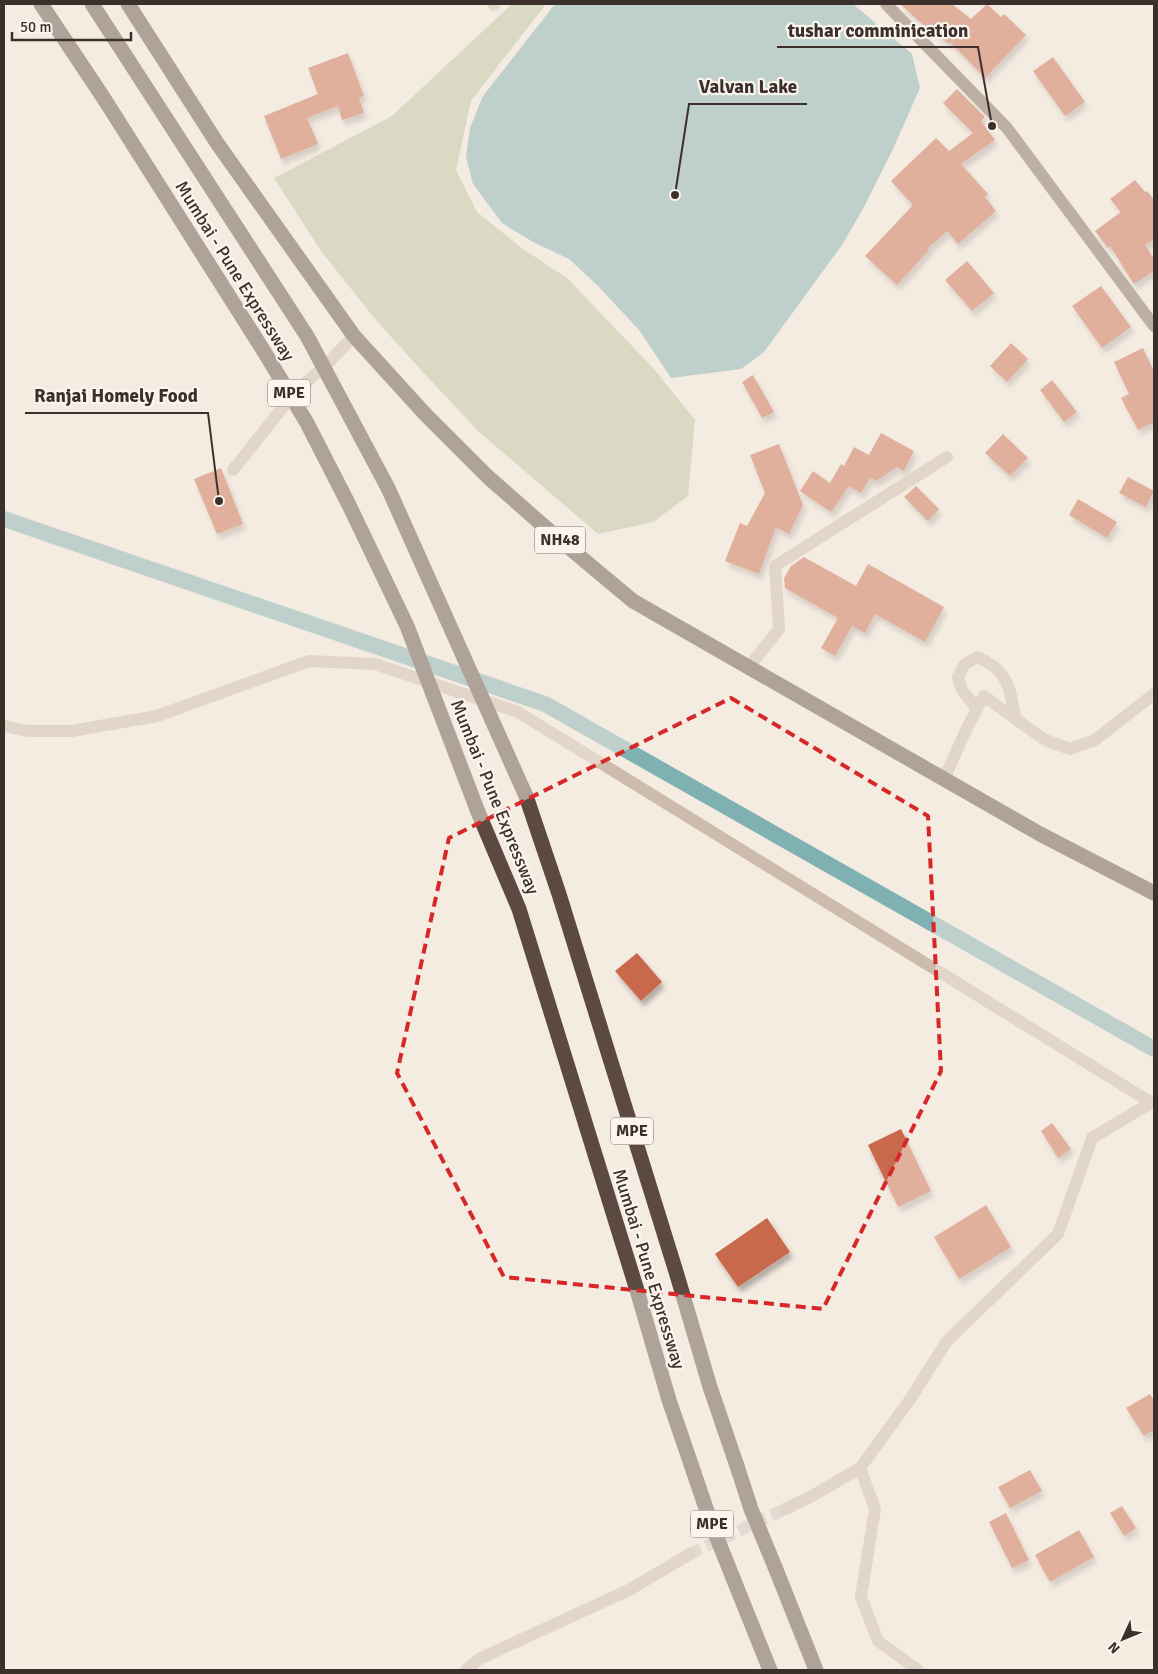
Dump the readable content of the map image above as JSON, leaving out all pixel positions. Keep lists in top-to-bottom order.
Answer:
{
  "streets": {
    "highway": ["Mumbai - Pune Expressway", "MPE", "NH48"]
  },
  "places": ["tushar comminication", "Valvan Lake", "Ranjai Homely Food"],
  "scale_bar": "50 m",
  "north": "bottom left"
}
